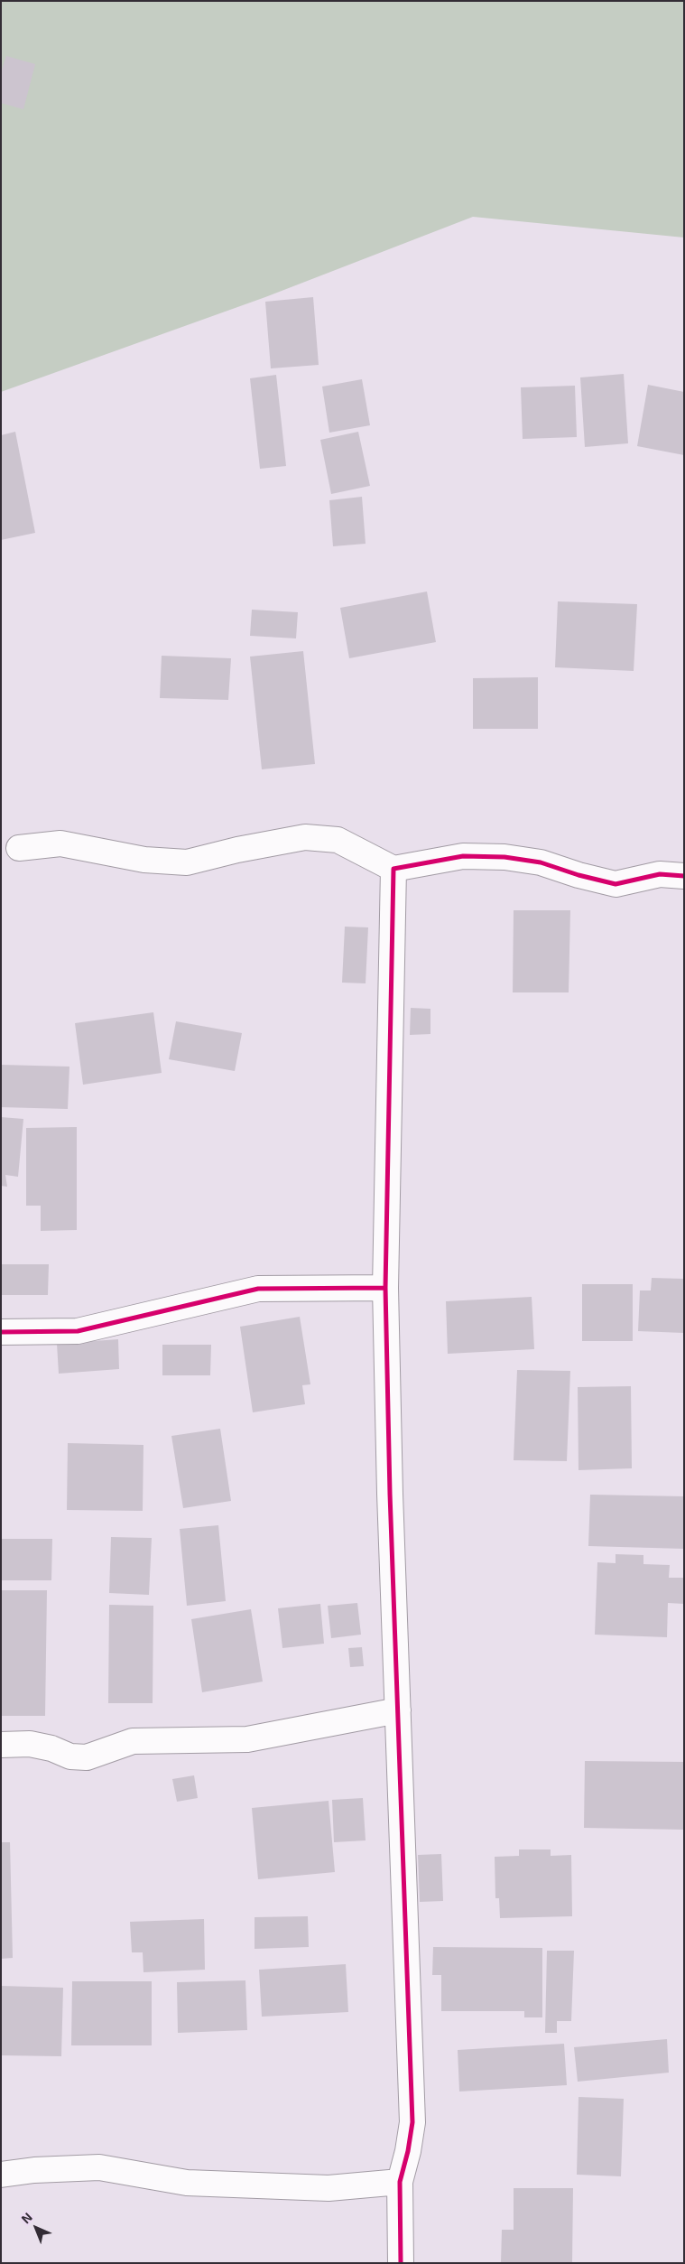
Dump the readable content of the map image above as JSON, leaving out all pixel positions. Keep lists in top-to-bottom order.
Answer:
{
  "north": "top left"
}
